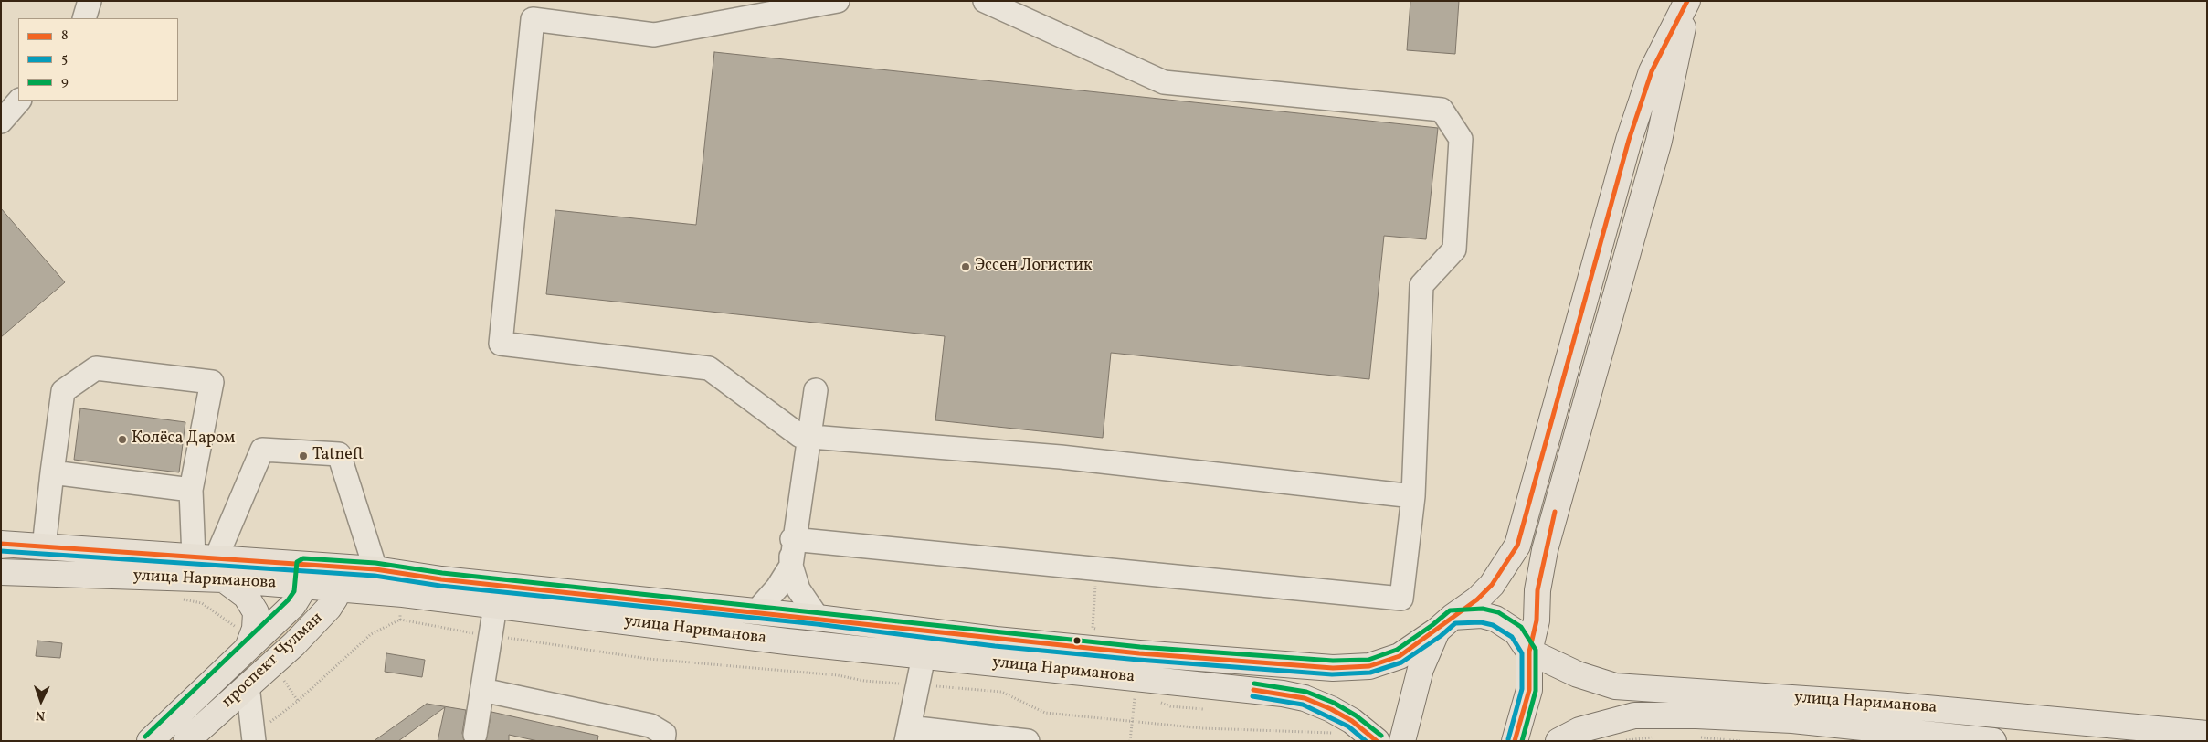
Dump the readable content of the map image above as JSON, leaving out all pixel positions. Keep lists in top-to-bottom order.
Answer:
{
  "streets": {
    "main road": ["улица Нариманова", "проспект Чулман"]
  },
  "crossings": [
    ["улица Нариманова", "проспект Чулман"]
  ],
  "places": ["Эссен Логистик", "Колёса Даром", "Tatneft"],
  "lines": ["transit line 8", "transit line 5", "transit line 9"],
  "legend": ["8", "5", "9"],
  "north": "bottom"
}
